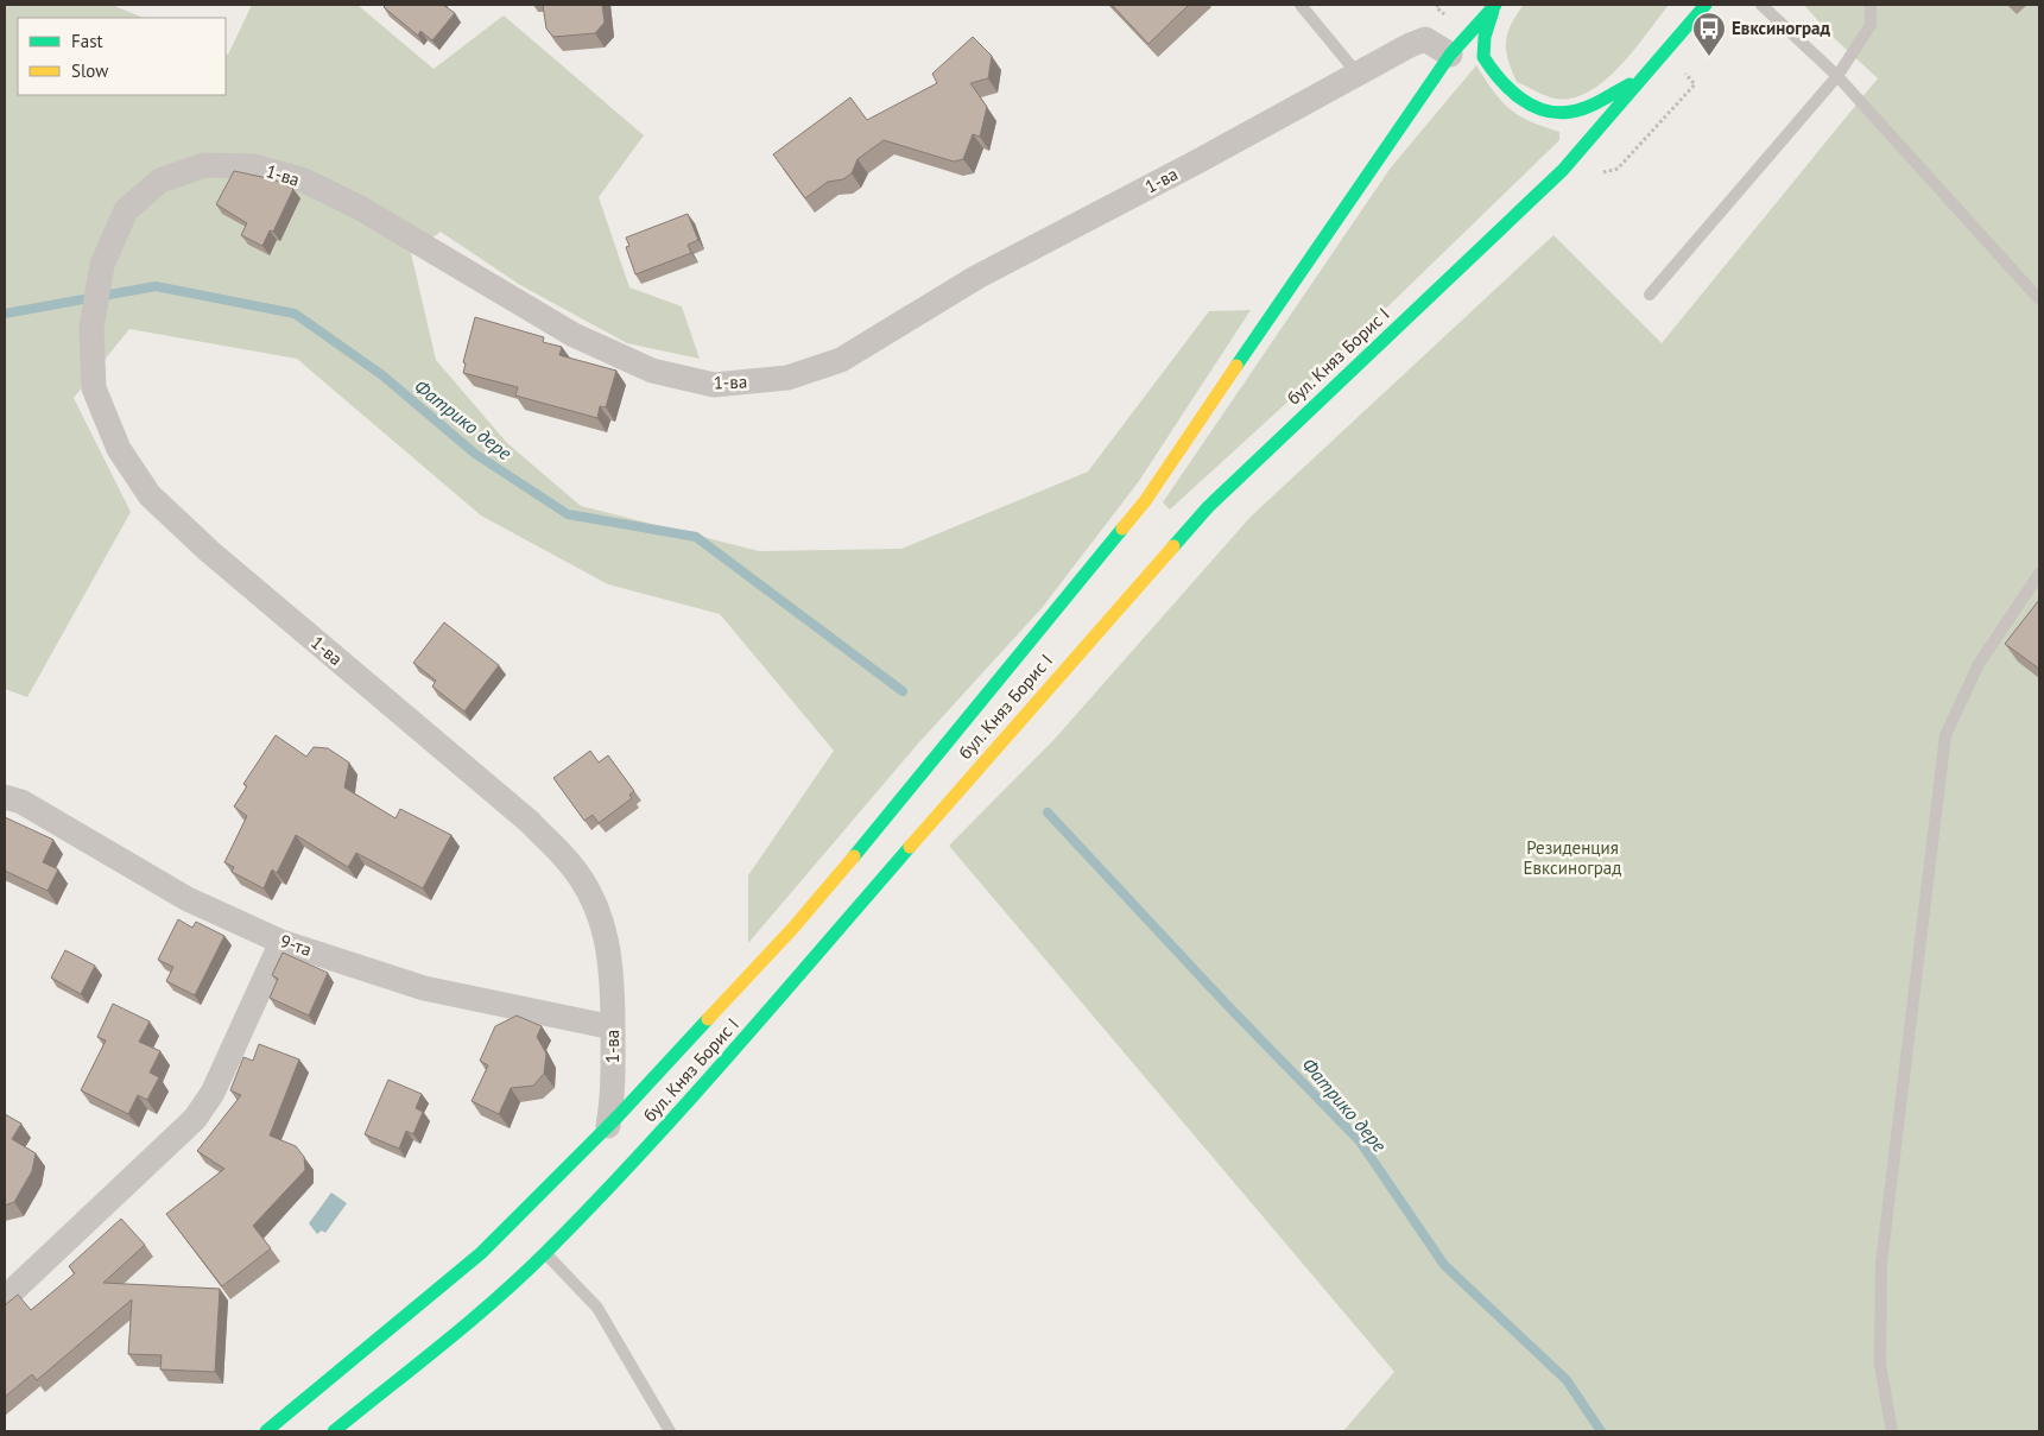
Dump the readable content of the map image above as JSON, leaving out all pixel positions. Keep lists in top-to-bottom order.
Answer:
{
  "streets": {
    "highway": ["бул. Княз Борис I"],
    "street": ["1-ва", "9-та"]
  },
  "crossings": [
    ["1-ва", "бул. Княз Борис I"],
    ["1-ва", "9-та"]
  ],
  "water": ["Фатрико дере"],
  "parks": ["Резиденция Евксиноград"],
  "places": {
    "bus stop": ["Евксиноград"]
  },
  "legend": ["Fast", "Slow"]
}
